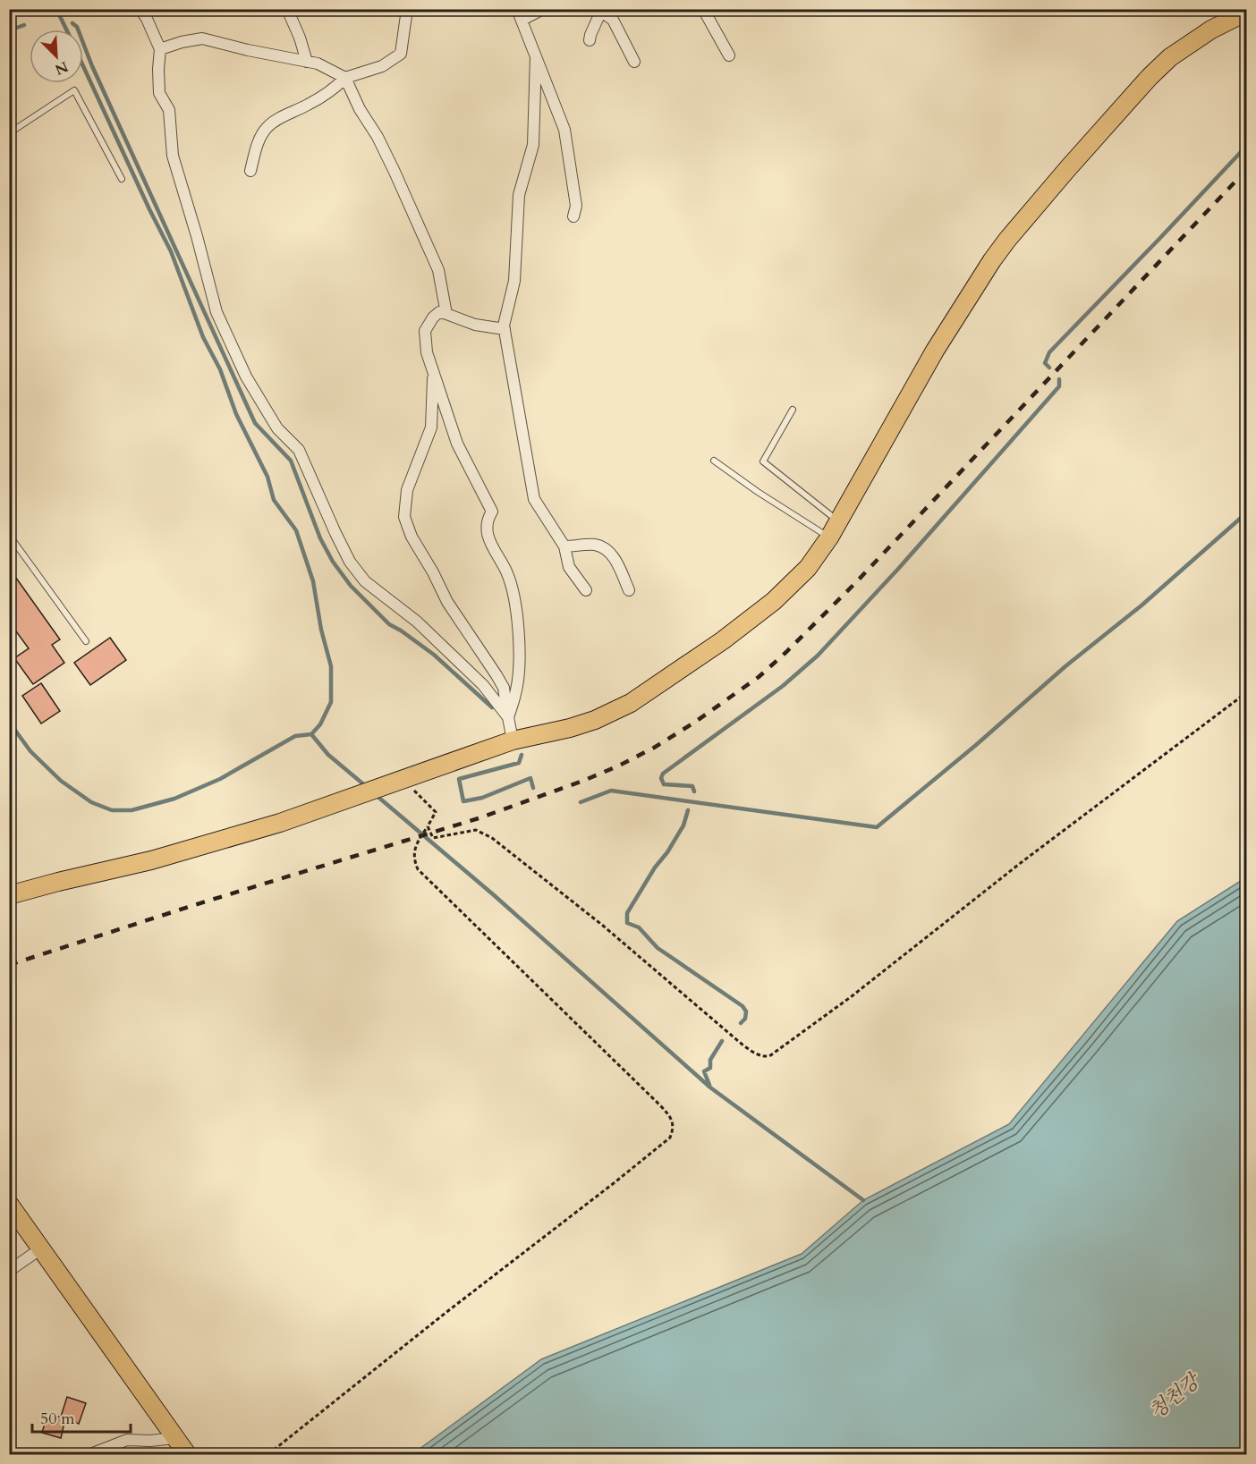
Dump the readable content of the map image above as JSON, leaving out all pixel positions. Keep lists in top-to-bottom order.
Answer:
{
  "water": ["청천강"],
  "scale_bar": "50 m",
  "north": "bottom right"
}
